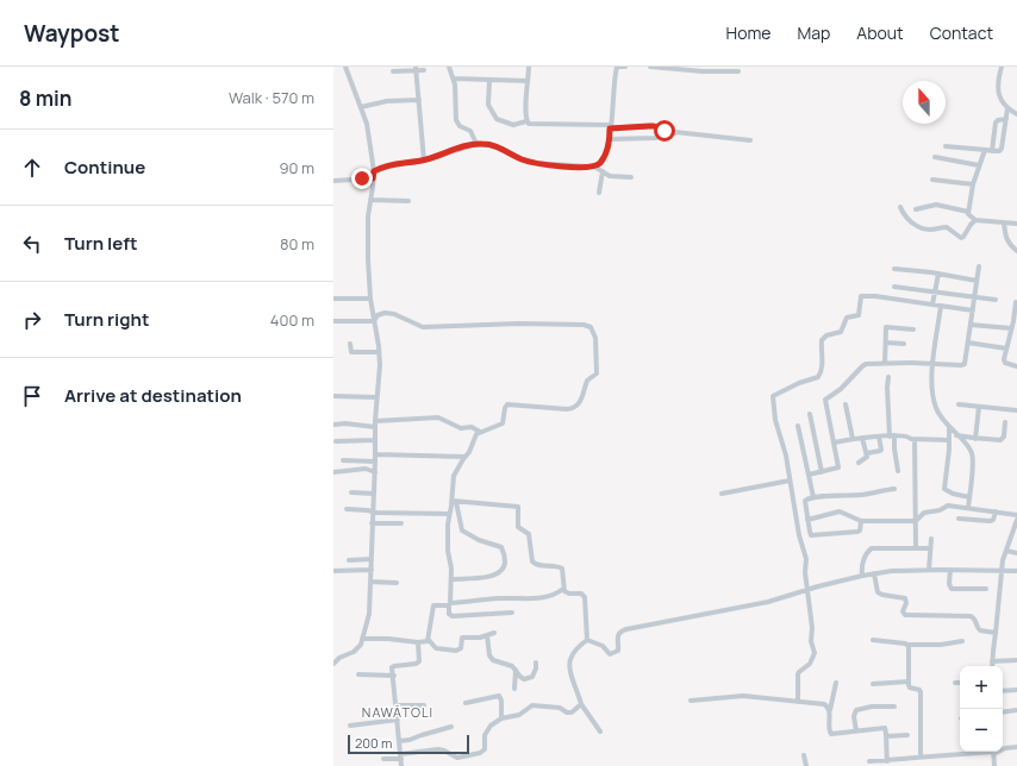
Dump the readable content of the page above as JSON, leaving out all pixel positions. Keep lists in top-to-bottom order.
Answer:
{
  "districts": ["NAWĀTOLI"],
  "scale_bar": "200 m",
  "north": "top",
  "page": {
    "header": "Waypost",
    "nav": [
      "Home",
      "Map",
      "About",
      "Contact"
    ],
    "heading": ["8 min", "Walk · 570 m"],
    "list": [
      ["Continue", "90 m"],
      ["Turn left", "80 m"],
      ["Turn right", "400 m"],
      "Arrive at destination"
    ],
    "map_buttons": ["+", "−"],
    "scale": "200 m"
  }
}
